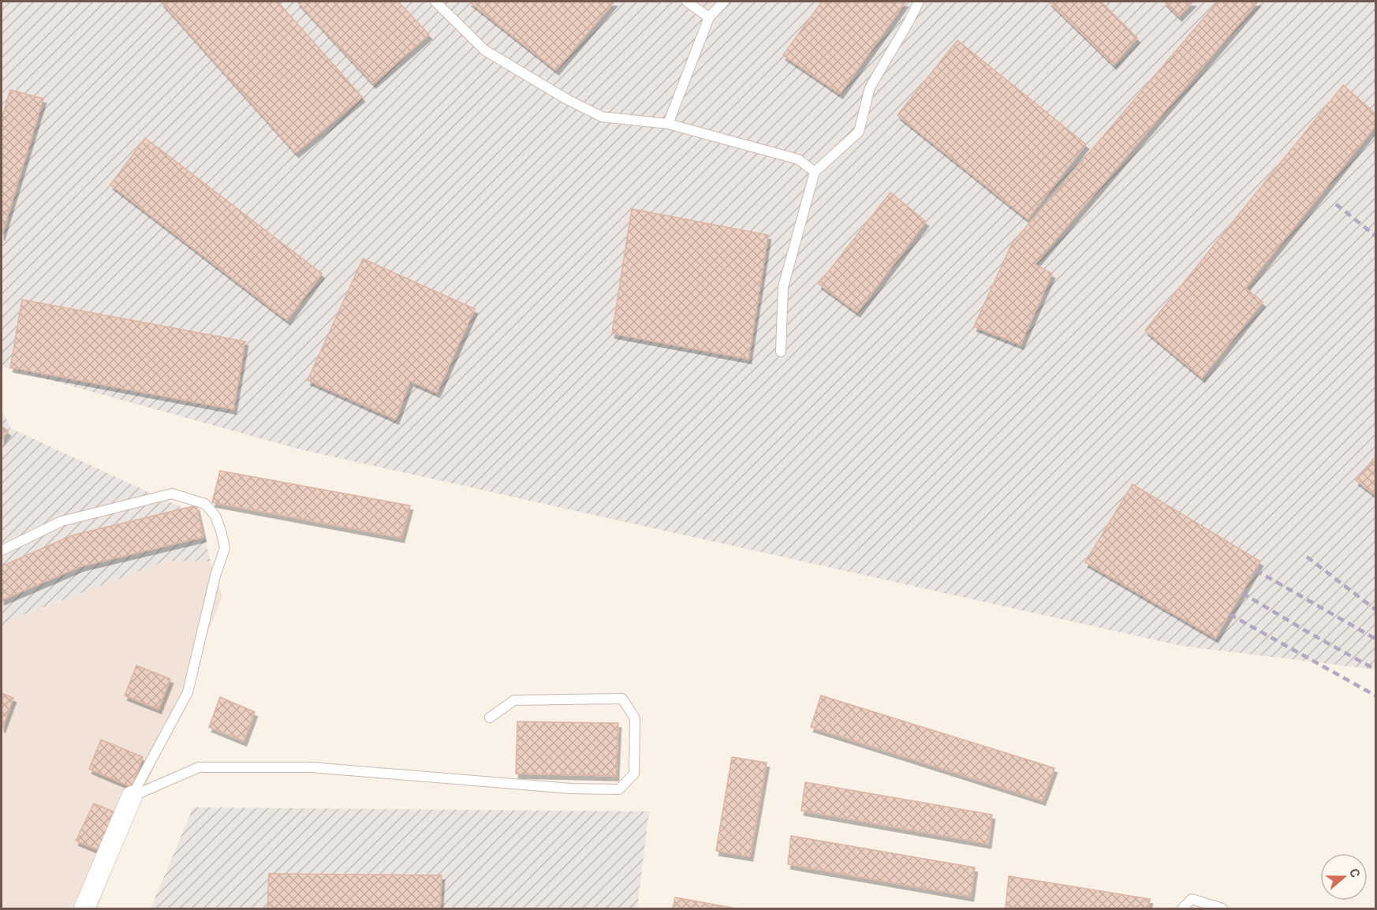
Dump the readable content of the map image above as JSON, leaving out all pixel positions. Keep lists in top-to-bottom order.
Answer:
{
  "north": "right"
}
